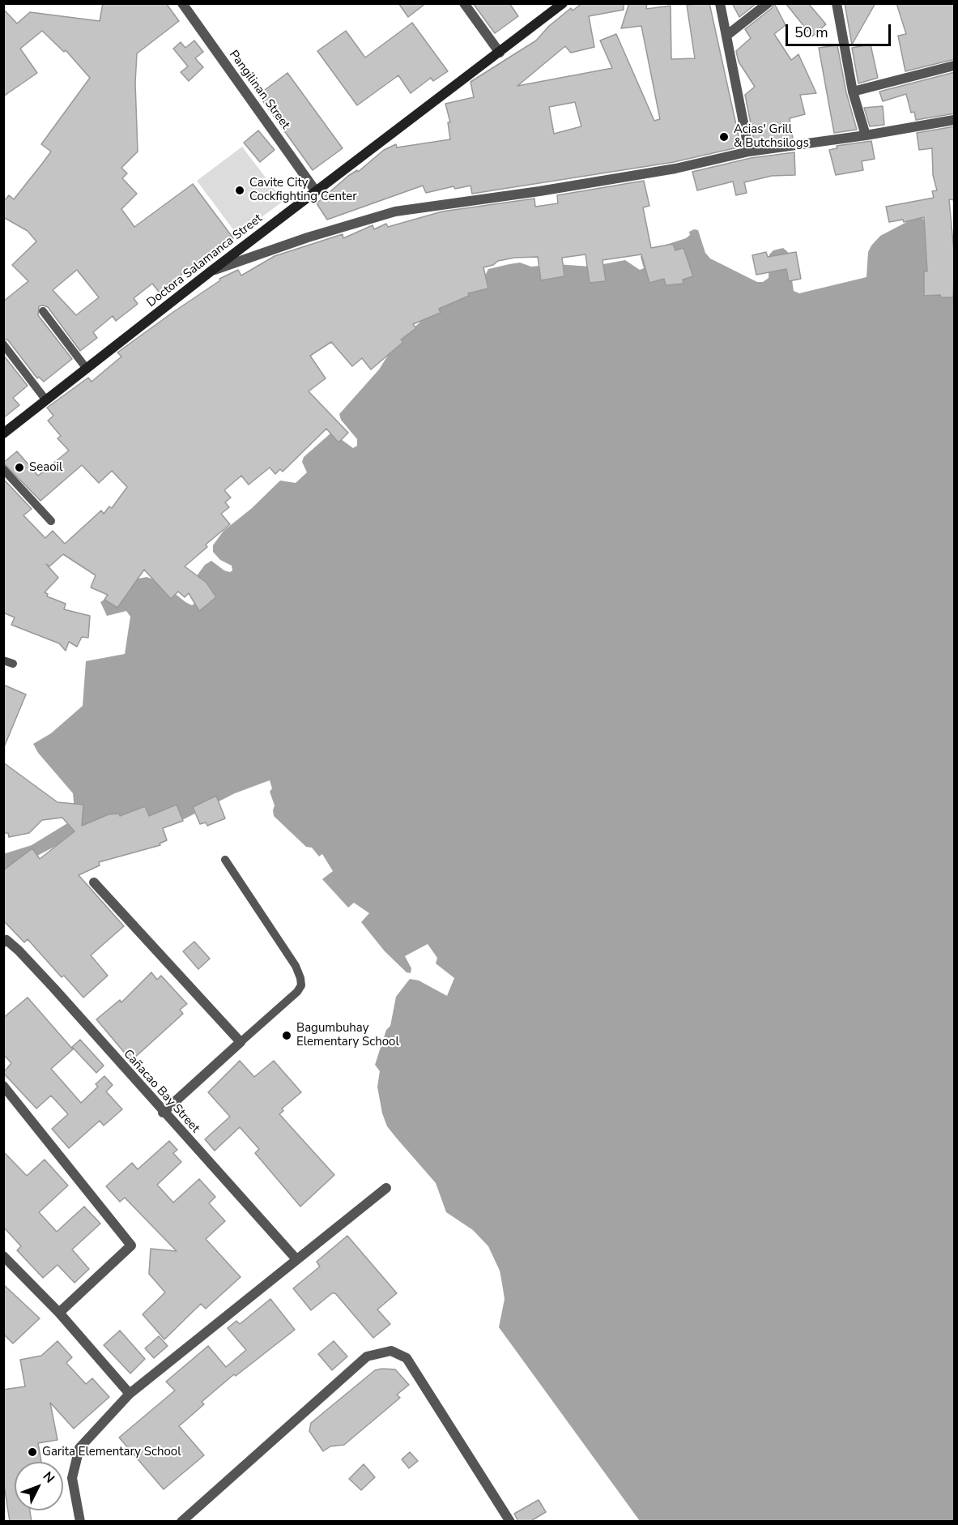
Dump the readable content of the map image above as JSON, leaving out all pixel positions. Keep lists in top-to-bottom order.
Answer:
{
  "streets": {
    "main road": ["Doctora Salamanca Street"],
    "street": ["Pangilinan Street", "Cañacao Bay Street"]
  },
  "crossings": [
    ["Pangilinan Street", "Doctora Salamanca Street"]
  ],
  "places": [
    "Acias' Grill & Butchsilogs",
    "Cavite City Cockfighting Center",
    "Seaoil",
    "Bagumbuhay Elementary School",
    "Garita Elementary School"
  ],
  "scale_bar": "50 m",
  "north": "top right"
}
